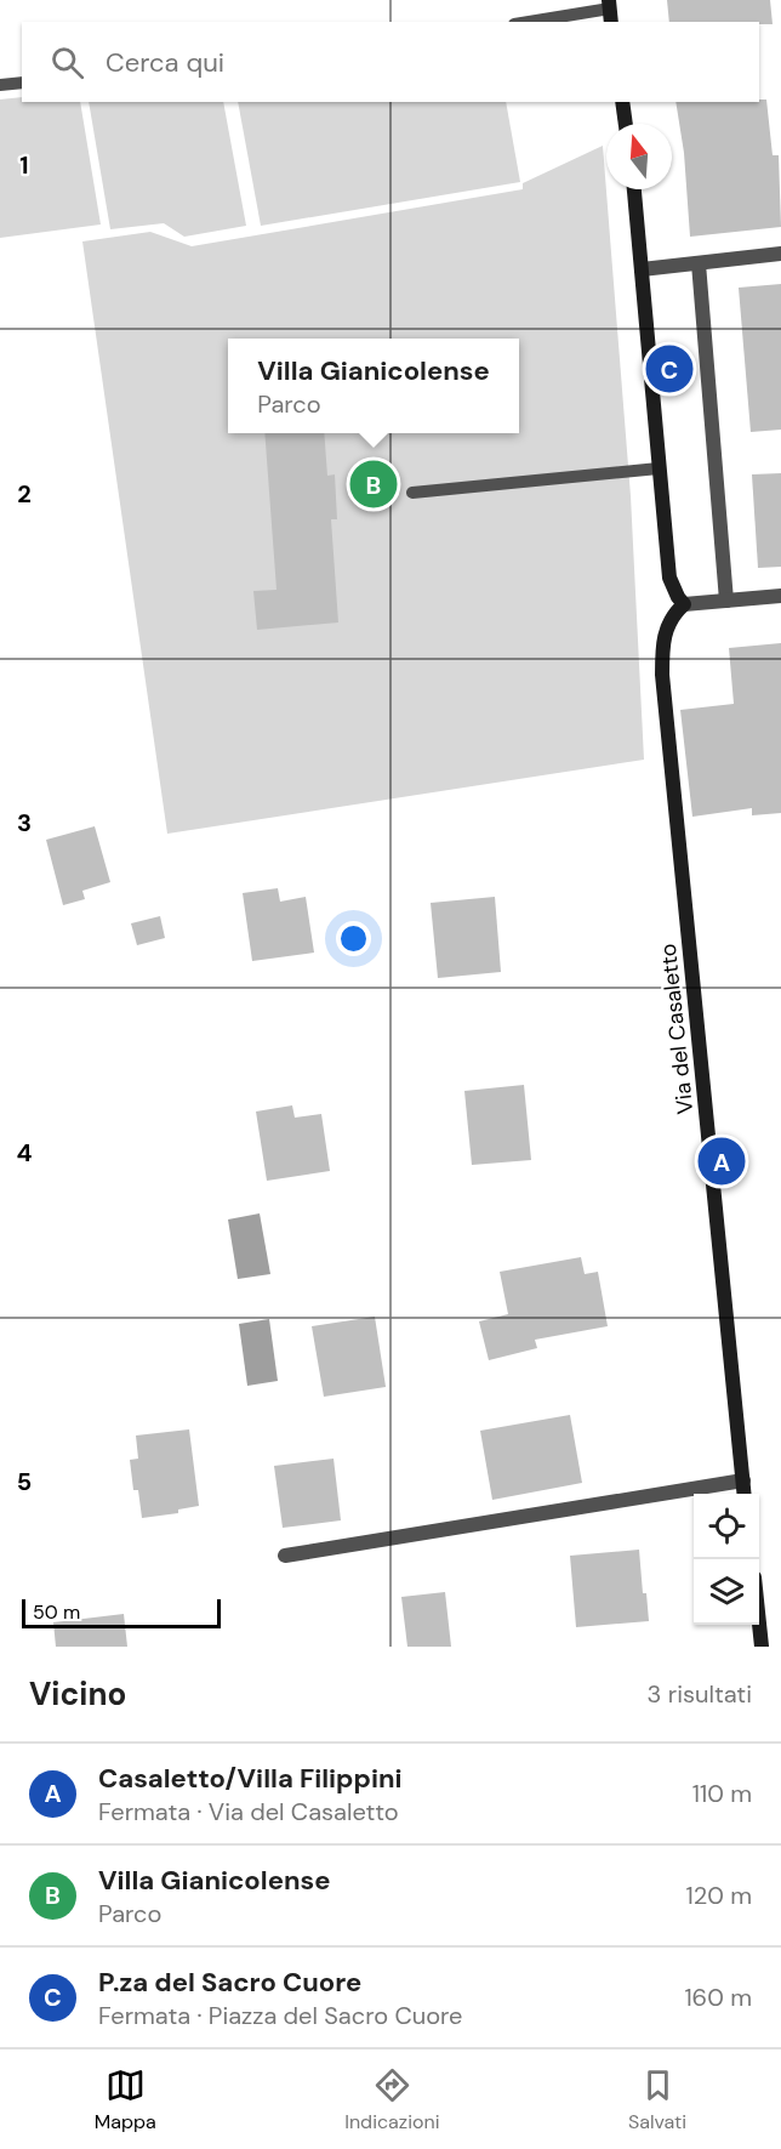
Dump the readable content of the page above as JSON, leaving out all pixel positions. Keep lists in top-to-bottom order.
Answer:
{
  "streets": {
    "street": ["Via del Casaletto"]
  },
  "scale_bar": "50 m",
  "north": "top",
  "page": {
    "search": "Cerca qui",
    "popup": ["Villa Gianicolense", "Parco"],
    "pins": ["C", "B", "A"],
    "scale": "50 m",
    "heading": ["Vicino", "3 risultati"],
    "list": [
      {
        "mark": "A",
        "name": "Casaletto/Villa Filippini",
        "note": "Fermata · Via del Casaletto",
        "value": "110 m"
      },
      {
        "mark": "B",
        "name": "Villa Gianicolense",
        "note": "Parco",
        "value": "120 m"
      },
      {
        "mark": "C",
        "name": "P.za del Sacro Cuore",
        "note": "Fermata · Piazza del Sacro Cuore",
        "value": "160 m"
      }
    ],
    "nav": ["Mappa", "Indicazioni", "Salvati"]
  },
  "grid": {
    "rows": [
      "1",
      "2",
      "3",
      "4",
      "5"
    ]
  }
}
